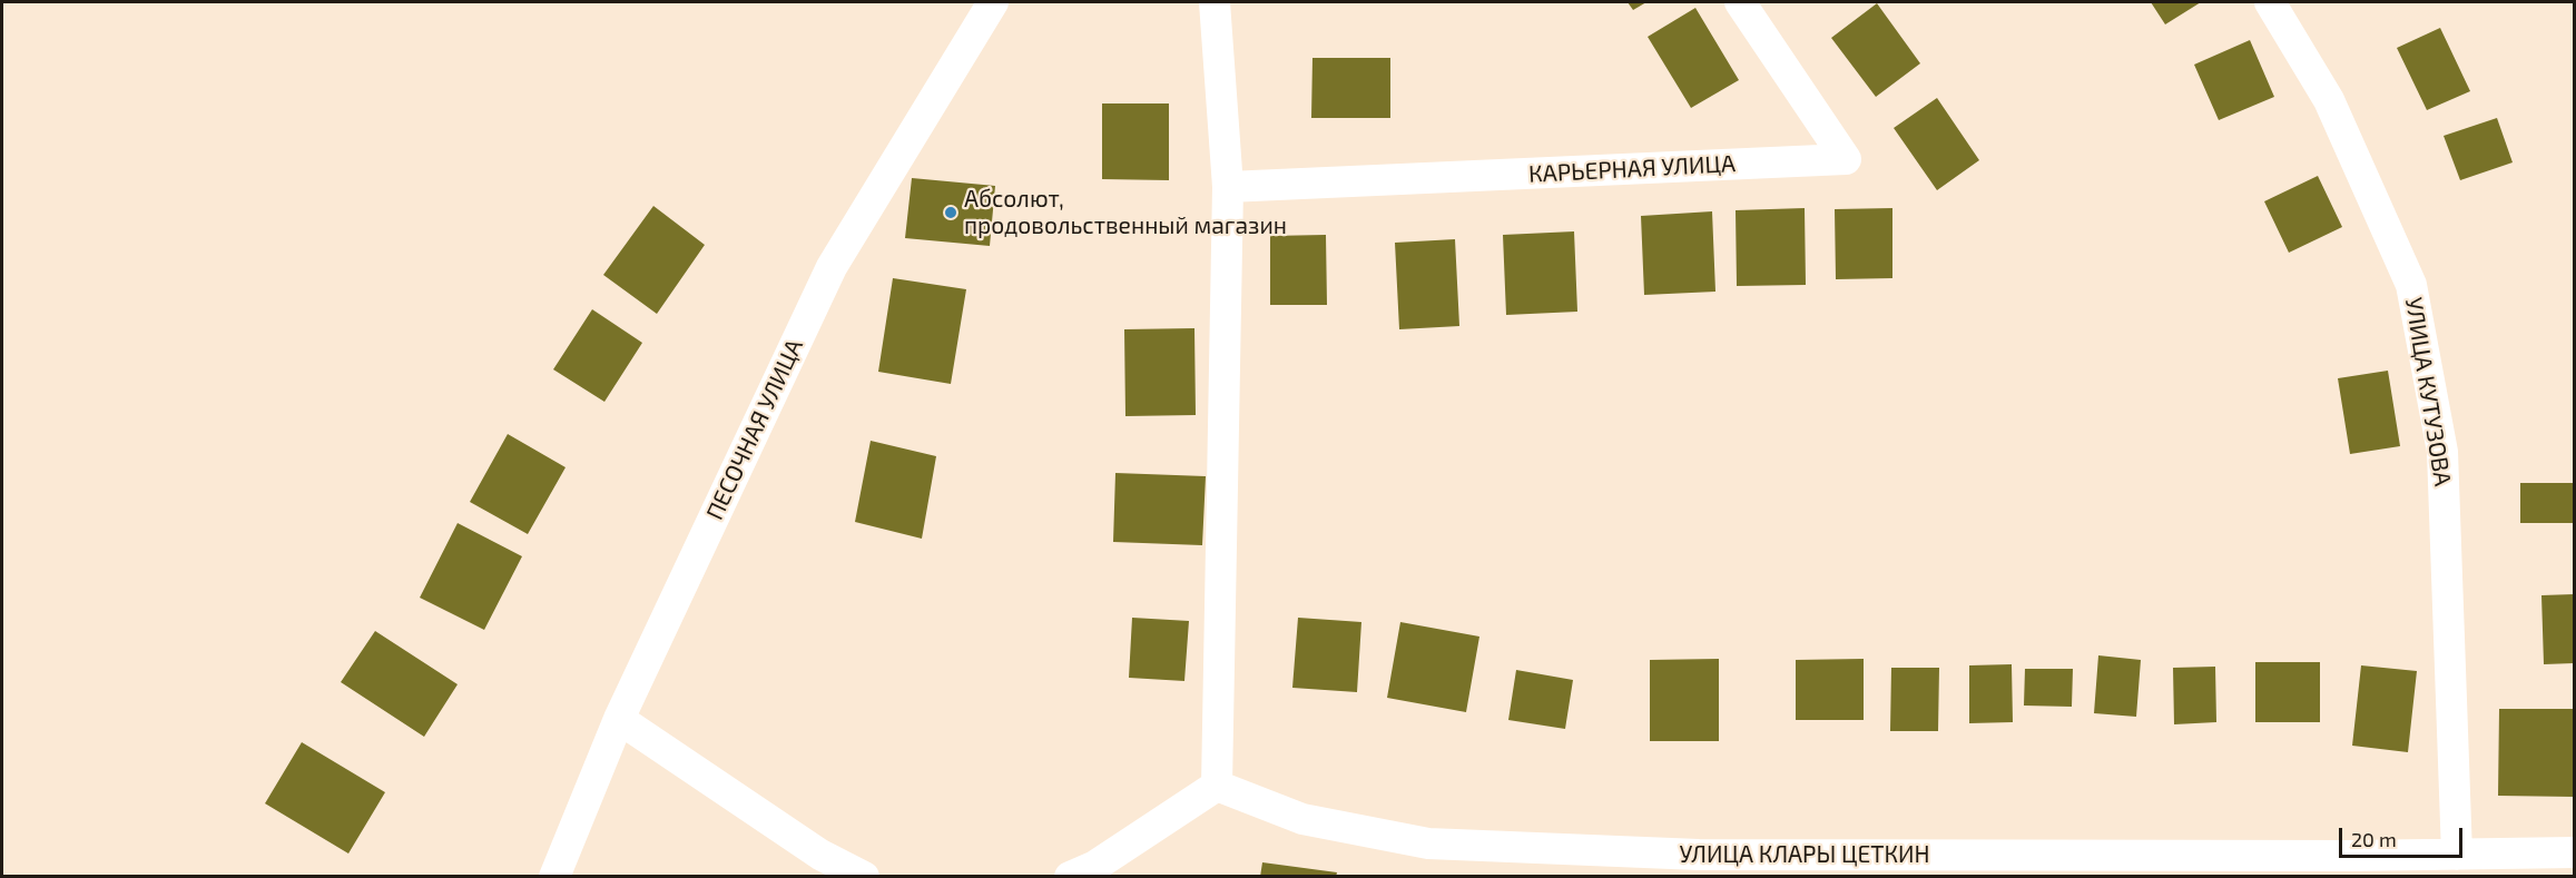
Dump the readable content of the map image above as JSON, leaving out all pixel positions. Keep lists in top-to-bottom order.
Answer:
{
  "streets": {
    "street": [
      "КАРЬЕРНАЯ УЛИЦА",
      "УЛИЦА КУТУЗОВА",
      "ПЕСОЧНАЯ УЛИЦА",
      "УЛИЦА КЛАРЫ ЦЕТКИН"
    ]
  },
  "crossings": [
    ["УЛИЦА КУТУЗОВА", "УЛИЦА КЛАРЫ ЦЕТКИН"]
  ],
  "places": ["Абсолют, продовольственный магазин"],
  "scale_bar": "20 m"
}
